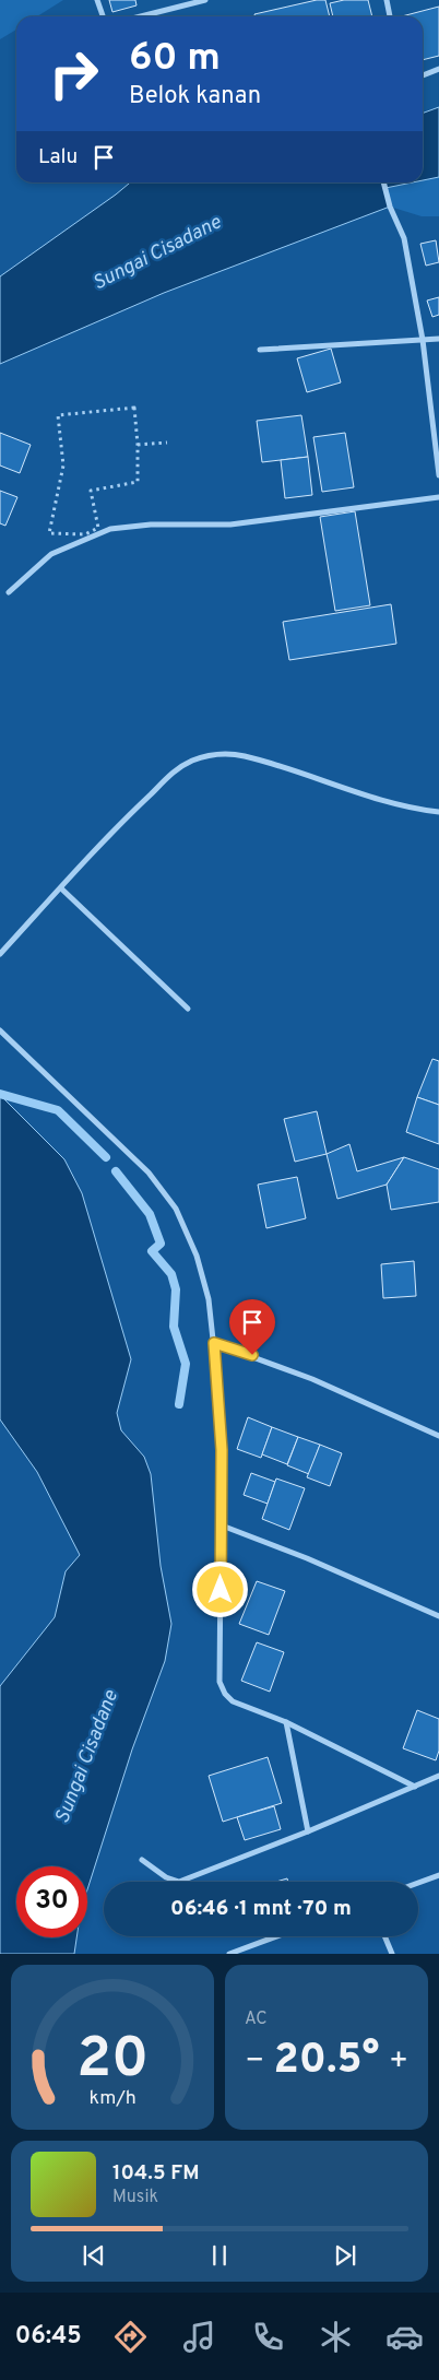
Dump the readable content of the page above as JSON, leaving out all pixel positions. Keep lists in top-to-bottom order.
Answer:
{
  "water": ["Sungai Cisadane"],
  "page": {
    "turn": ["60 m", "Belok kanan"],
    "then": "Lalu",
    "limit": "30",
    "trip": "06:46 · 1 mnt · 70 m",
    "tile": "AC",
    "heat": ["−", "20.5°", "+"],
    "song": ["104.5 FM", "Musik"],
    "tabs": "06:45",
    "gauge": ["20", "km/h"]
  }
}
